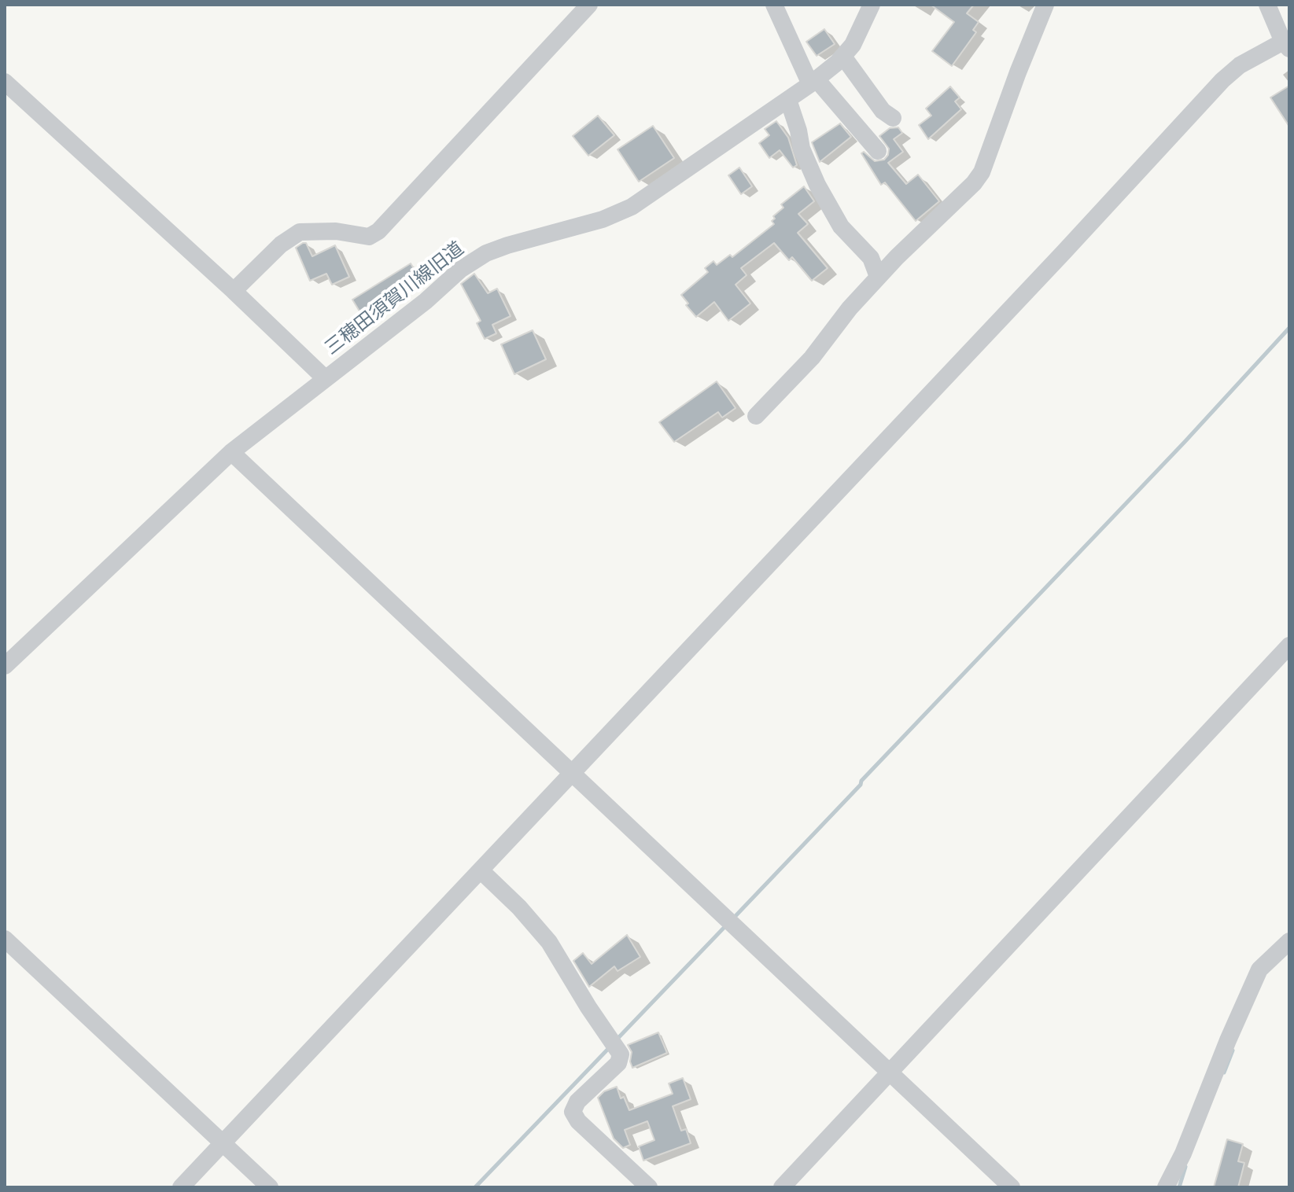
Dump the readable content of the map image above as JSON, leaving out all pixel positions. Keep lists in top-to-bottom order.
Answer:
{
  "streets": {
    "street": ["三穂田須賀川線旧道"]
  }
}
